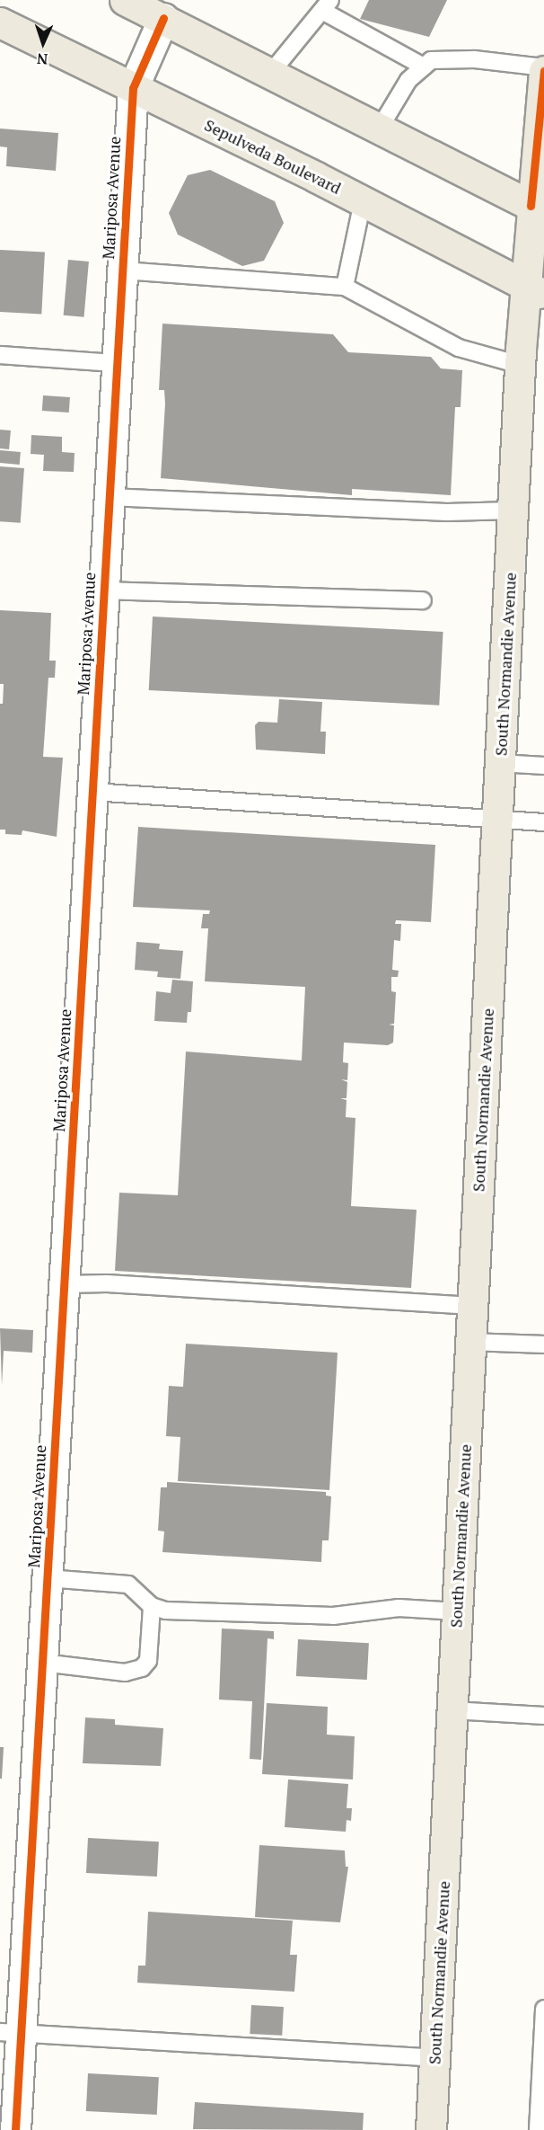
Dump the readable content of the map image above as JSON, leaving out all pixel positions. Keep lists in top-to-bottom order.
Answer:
{
  "streets": {
    "main road": ["Sepulveda Boulevard", "South Normandie Avenue"],
    "street": ["Mariposa Avenue"]
  },
  "crossings": [
    ["Sepulveda Boulevard", "Mariposa Avenue"],
    ["Sepulveda Boulevard", "South Normandie Avenue"]
  ],
  "north": "bottom"
}
